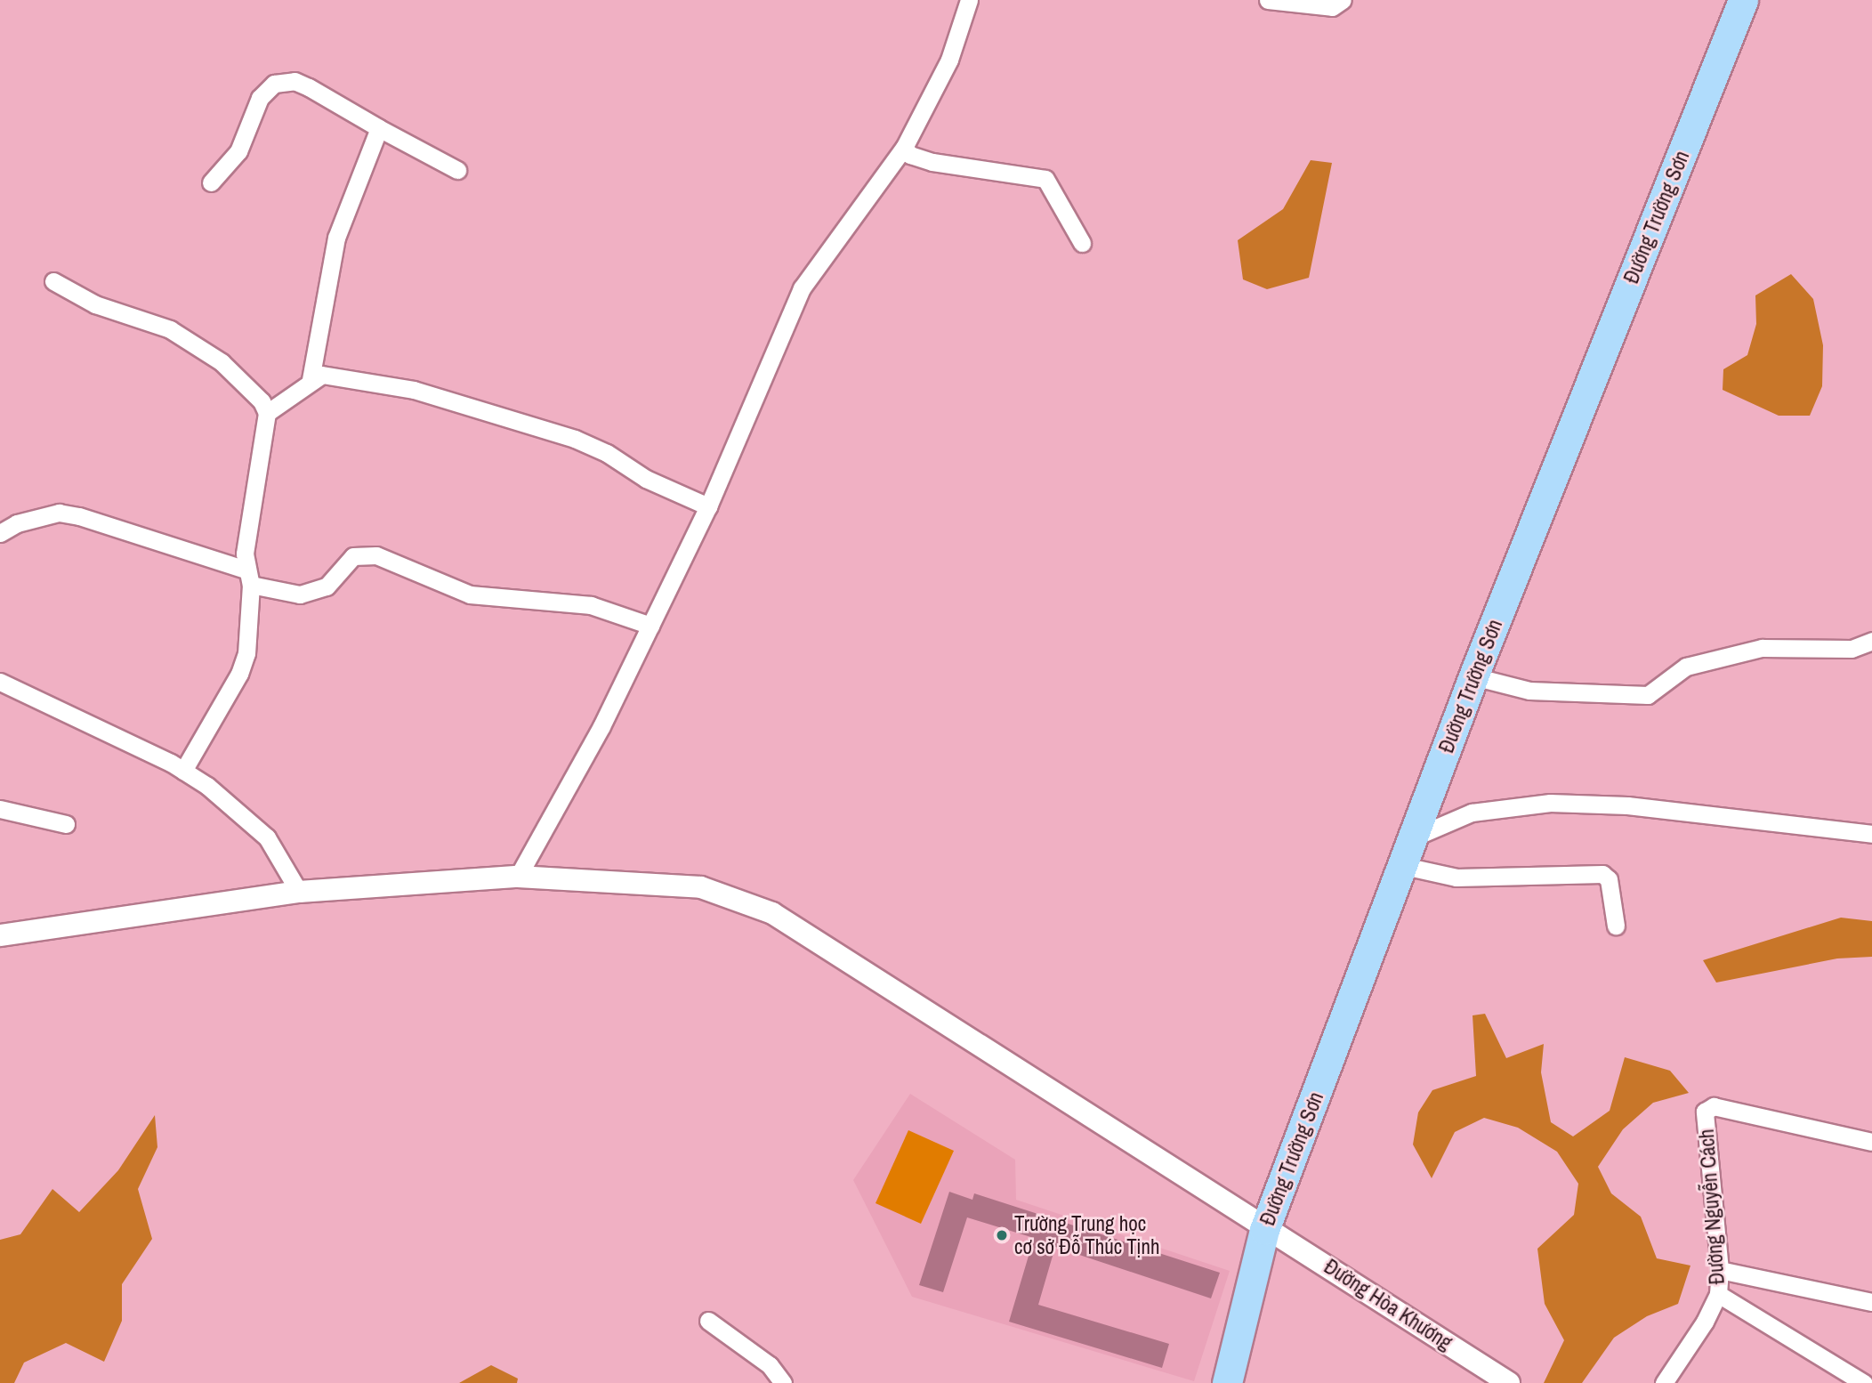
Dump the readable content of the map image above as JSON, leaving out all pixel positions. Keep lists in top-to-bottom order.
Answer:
{
  "streets": {
    "highway": ["Đường Trường Sơn"],
    "street": ["Đường Nguyễn Cách", "Đường Hòa Khương"]
  },
  "crossings": [
    ["Đường Trường Sơn", "Đường Hòa Khương"]
  ],
  "places": ["Trường Trung học cơ sở Đỗ Thúc Tịnh"]
}
